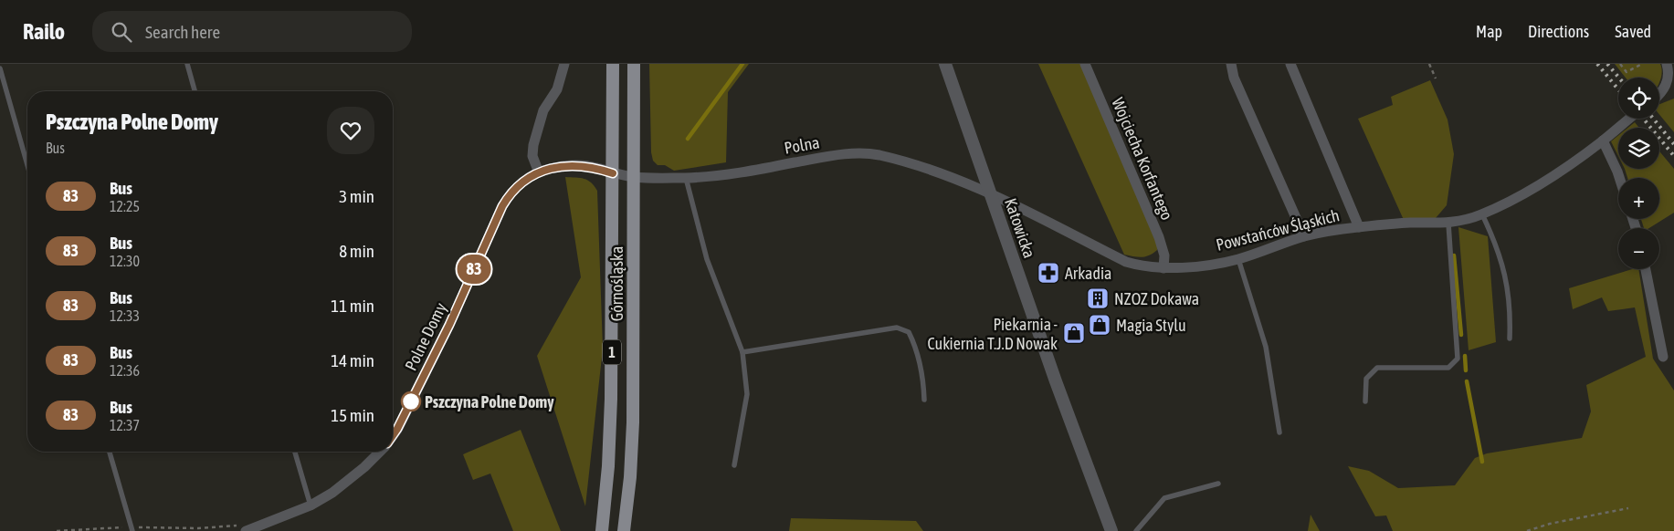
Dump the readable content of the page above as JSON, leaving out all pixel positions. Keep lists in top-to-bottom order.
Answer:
{
  "streets": {
    "main road": ["Górnośląska", "1"],
    "street": [
      "Polna",
      "Wojciecha Korfantego",
      "Katowicka",
      "Powstańców Śląskich",
      "Polne Domy"
    ]
  },
  "crossings": [
    ["Polna", "Katowicka"],
    ["Polna", "Powstańców Śląskich"],
    ["Polna", "Górnośląska"],
    ["Polna", "Polne Domy"],
    ["Wojciecha Korfantego", "Powstańców Śląskich"],
    ["Katowicka", "Powstańców Śląskich"],
    ["Górnośląska", "Polne Domy"]
  ],
  "places": {
    "pharmacy": ["Arkadia"],
    "building": ["NZOZ Dokawa"],
    "shop": ["Magia Stylu", "Piekarnia - Cukiernia T.J.D Nowak"],
    "other": ["Pszczyna Polne Domy"]
  },
  "lines": ["bus line 83"],
  "page": {
    "header": "Railo",
    "search": "Search here",
    "nav": ["Map", "Directions", "Saved"],
    "on_map": "83",
    "map_buttons": ["+", "−"],
    "heading": ["Pszczyna Polne Domy", "Bus"],
    "list": [
      {
        "mark": "83",
        "name": "Bus",
        "note": "12:25",
        "value": "3 min"
      },
      {
        "mark": "83",
        "name": "Bus",
        "note": "12:30",
        "value": "8 min"
      },
      {
        "mark": "83",
        "name": "Bus",
        "note": "12:33",
        "value": "11 min"
      },
      {
        "mark": "83",
        "name": "Bus",
        "note": "12:36",
        "value": "14 min"
      },
      {
        "mark": "83",
        "name": "Bus",
        "note": "12:37",
        "value": "15 min"
      }
    ]
  }
}
